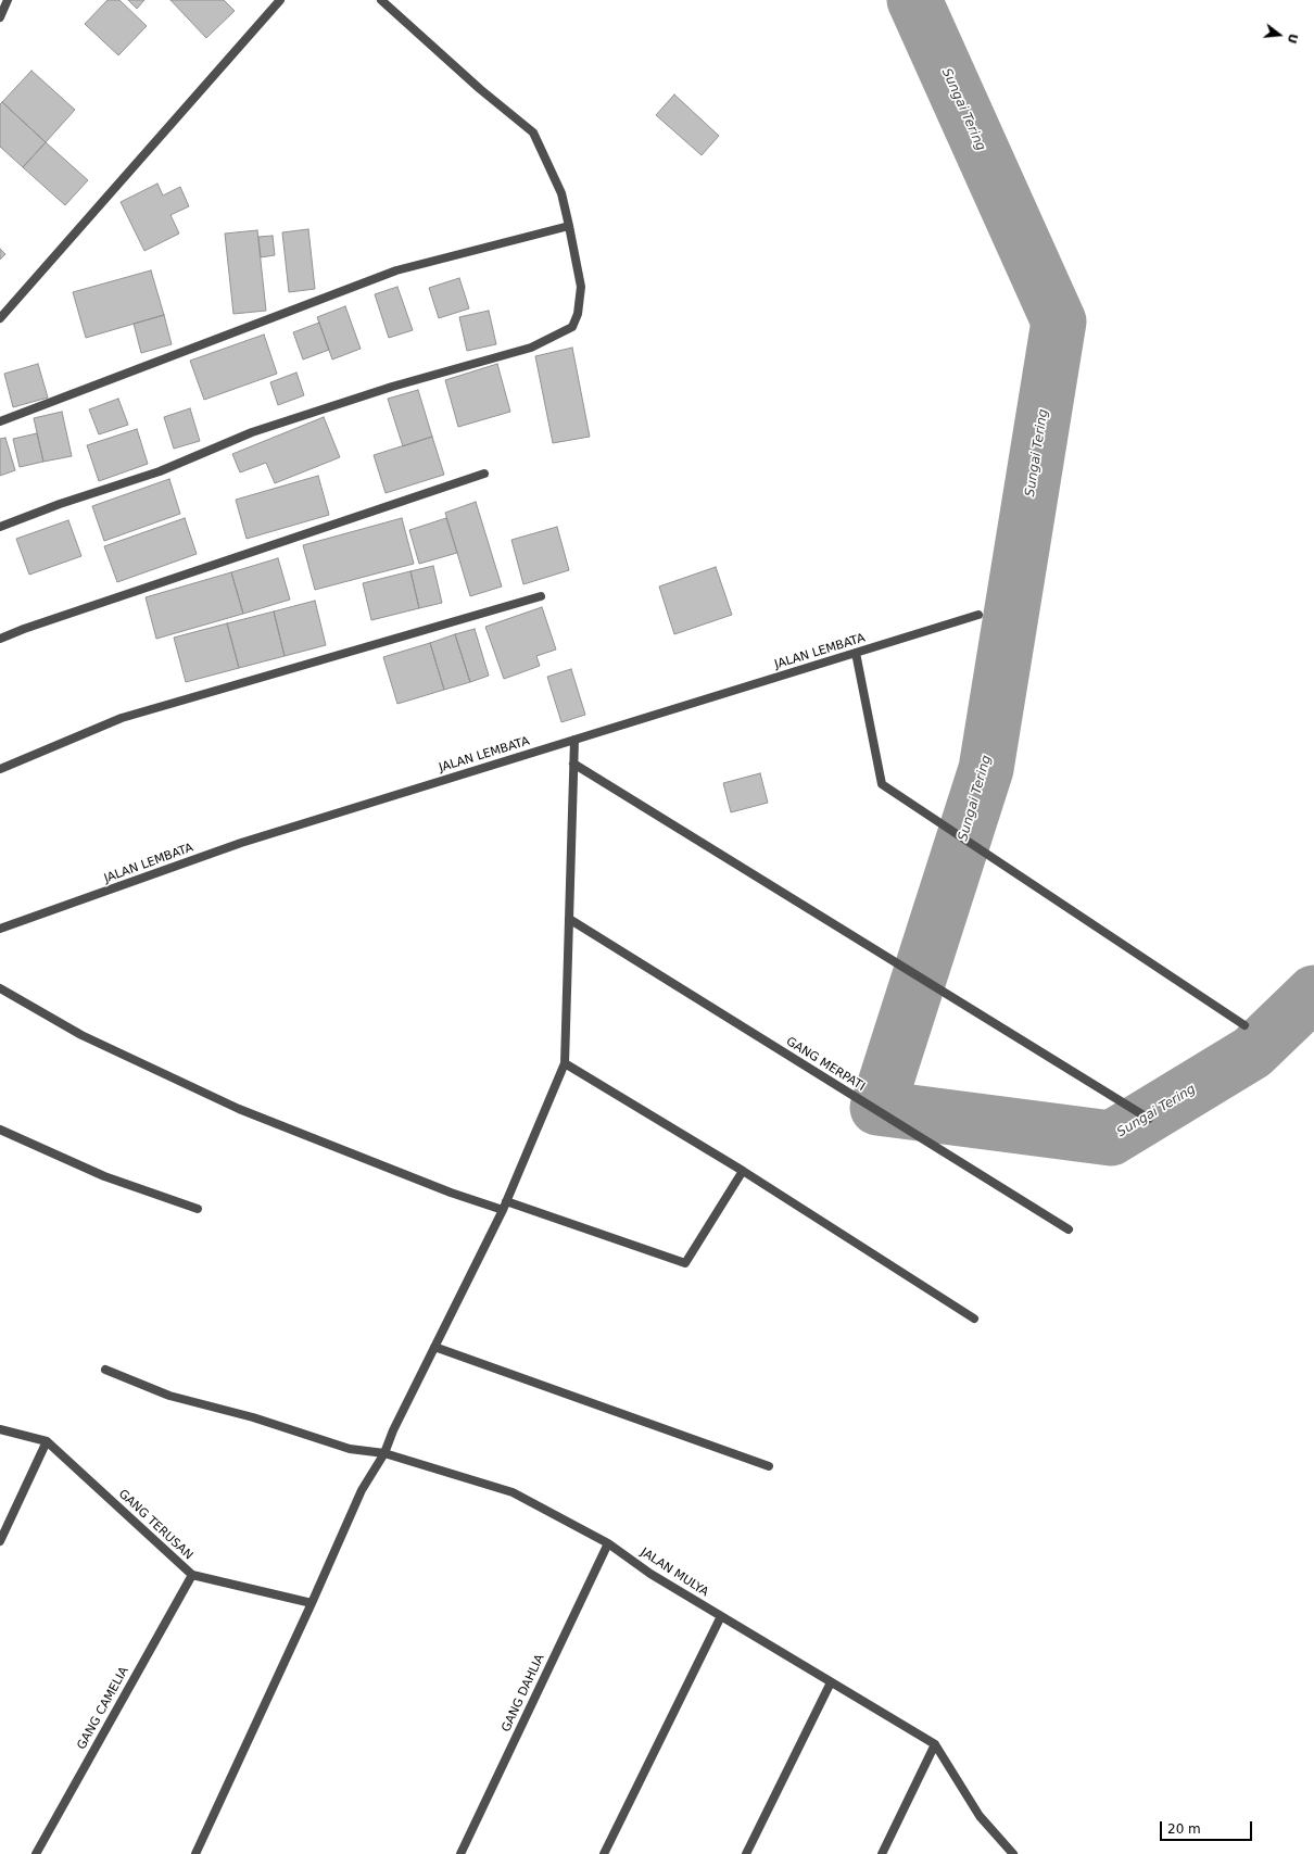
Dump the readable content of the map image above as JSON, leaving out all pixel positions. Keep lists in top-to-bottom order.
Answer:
{
  "streets": {
    "street": [
      "JALAN LEMBATA",
      "GANG MERPATI",
      "GANG TERUSAN",
      "JALAN MULYA",
      "GANG DAHLIA",
      "GANG CAMELIA"
    ]
  },
  "crossings": [
    ["GANG TERUSAN", "GANG CAMELIA"],
    ["JALAN MULYA", "GANG DAHLIA"]
  ],
  "water": ["Sungai Tering"],
  "scale_bar": "20 m",
  "north": "right"
}
